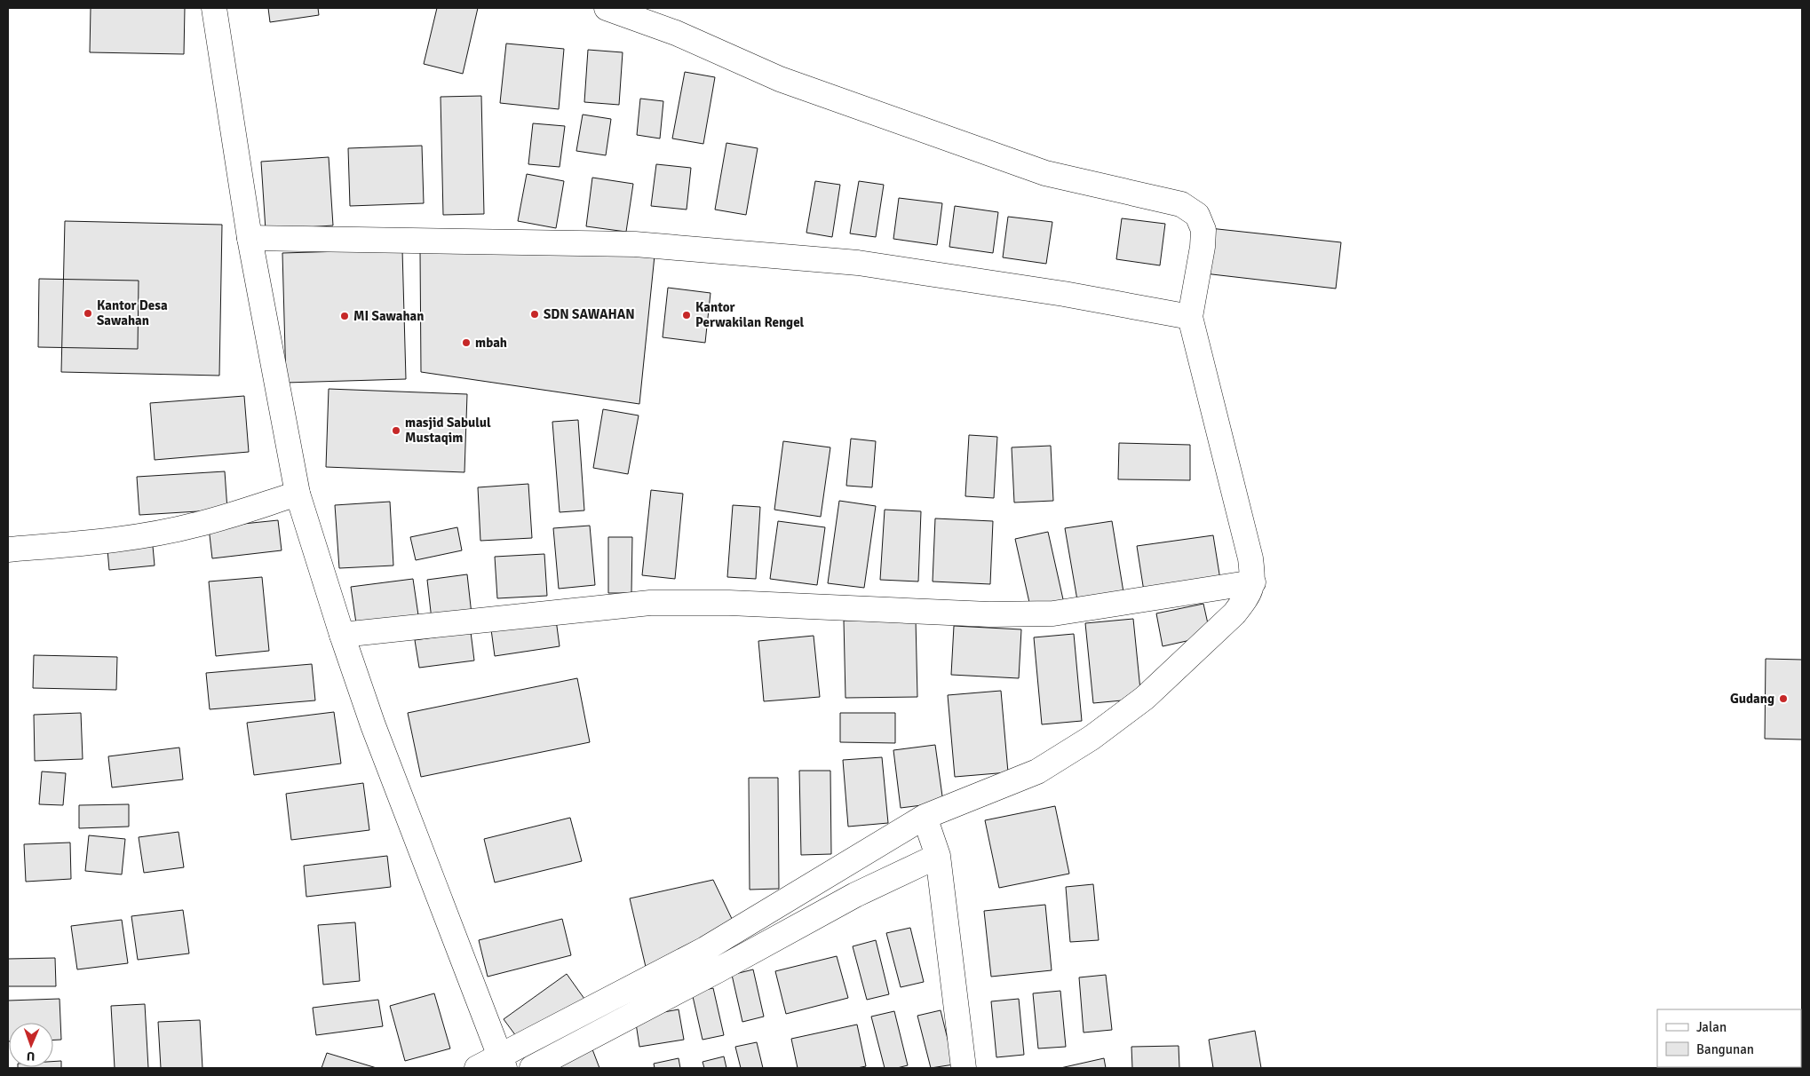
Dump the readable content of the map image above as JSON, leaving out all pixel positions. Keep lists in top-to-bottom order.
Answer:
{
  "places": [
    "Kantor Desa Sawahan",
    "SDN SAWAHAN",
    "Kantor Perwakilan Rengel",
    "MI Sawahan",
    "mbah",
    "masjid Sabulul Mustaqim",
    "Gudang"
  ],
  "legend": ["Jalan", "Bangunan"],
  "north": "bottom"
}
